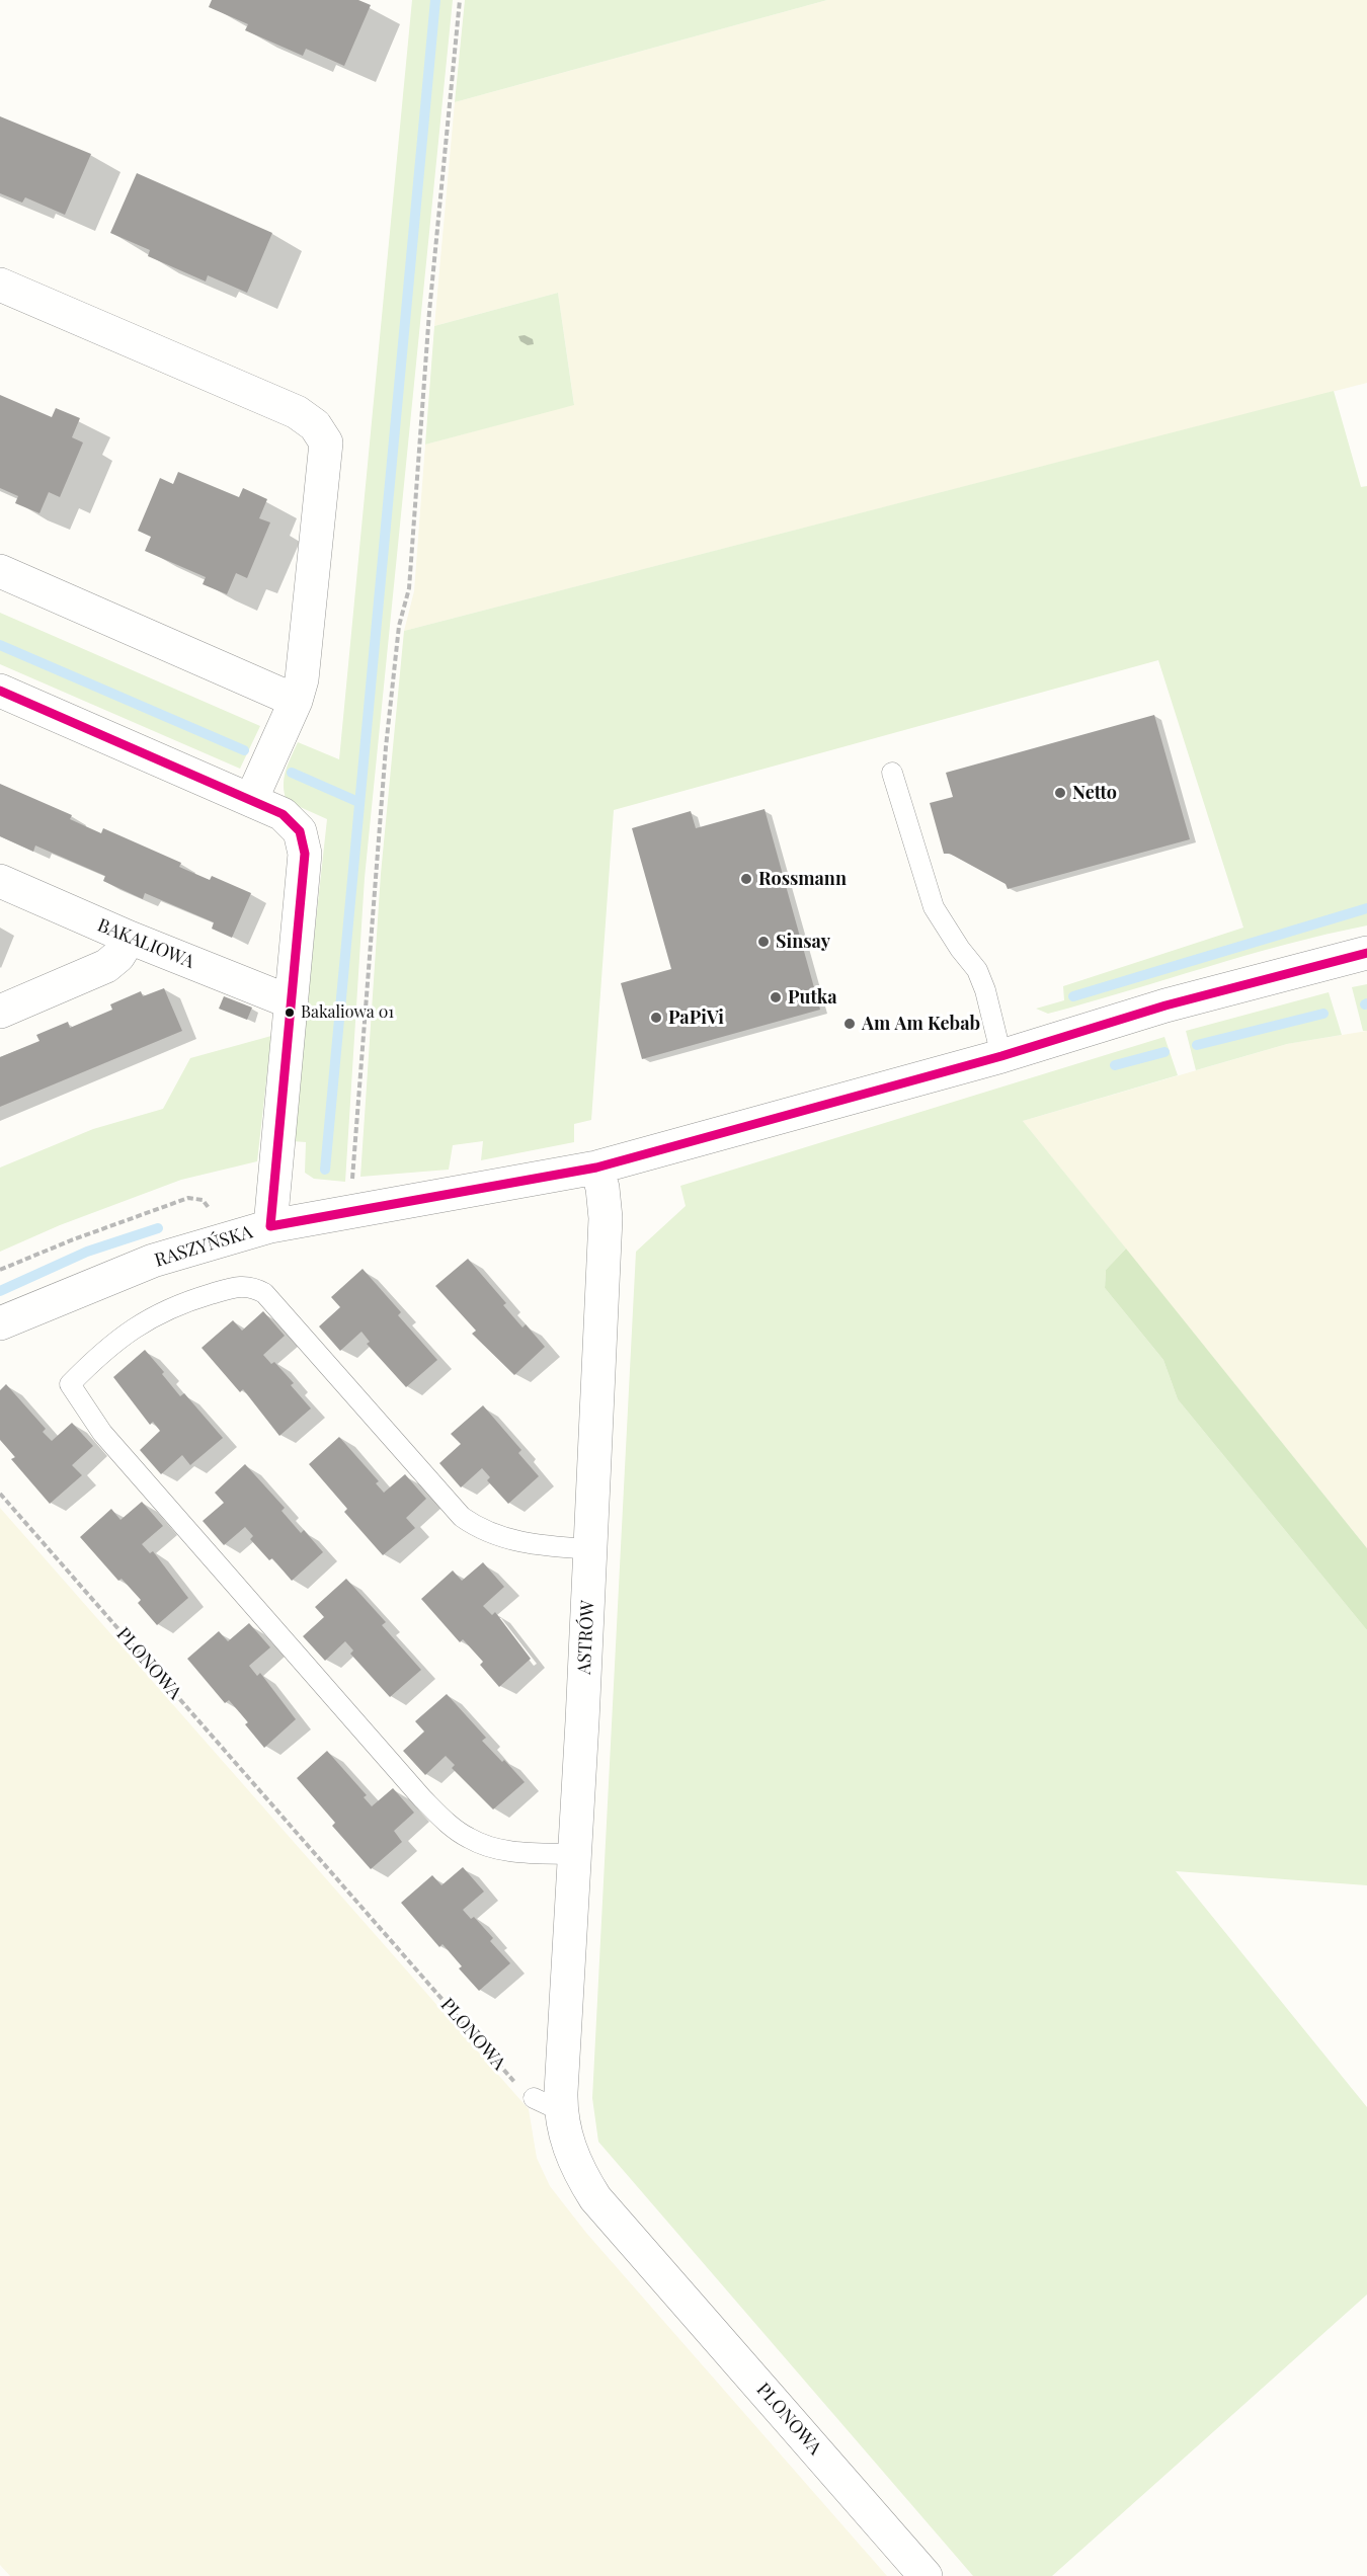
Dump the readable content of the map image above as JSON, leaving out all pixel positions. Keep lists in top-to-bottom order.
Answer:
{
  "streets": {
    "street": [
      "BAKALIOWA",
      "RASZYŃSKA",
      "ASTRÓW",
      "PLONOWA"
    ]
  },
  "crossings": [
    ["RASZYŃSKA", "ASTRÓW"],
    ["ASTRÓW", "PLONOWA"]
  ],
  "places": [
    "Netto",
    "Rossmann",
    "Sinsay",
    "Putka",
    "Bakaliowa 01",
    "PaPiVi",
    "Am Am Kebab"
  ]
}
